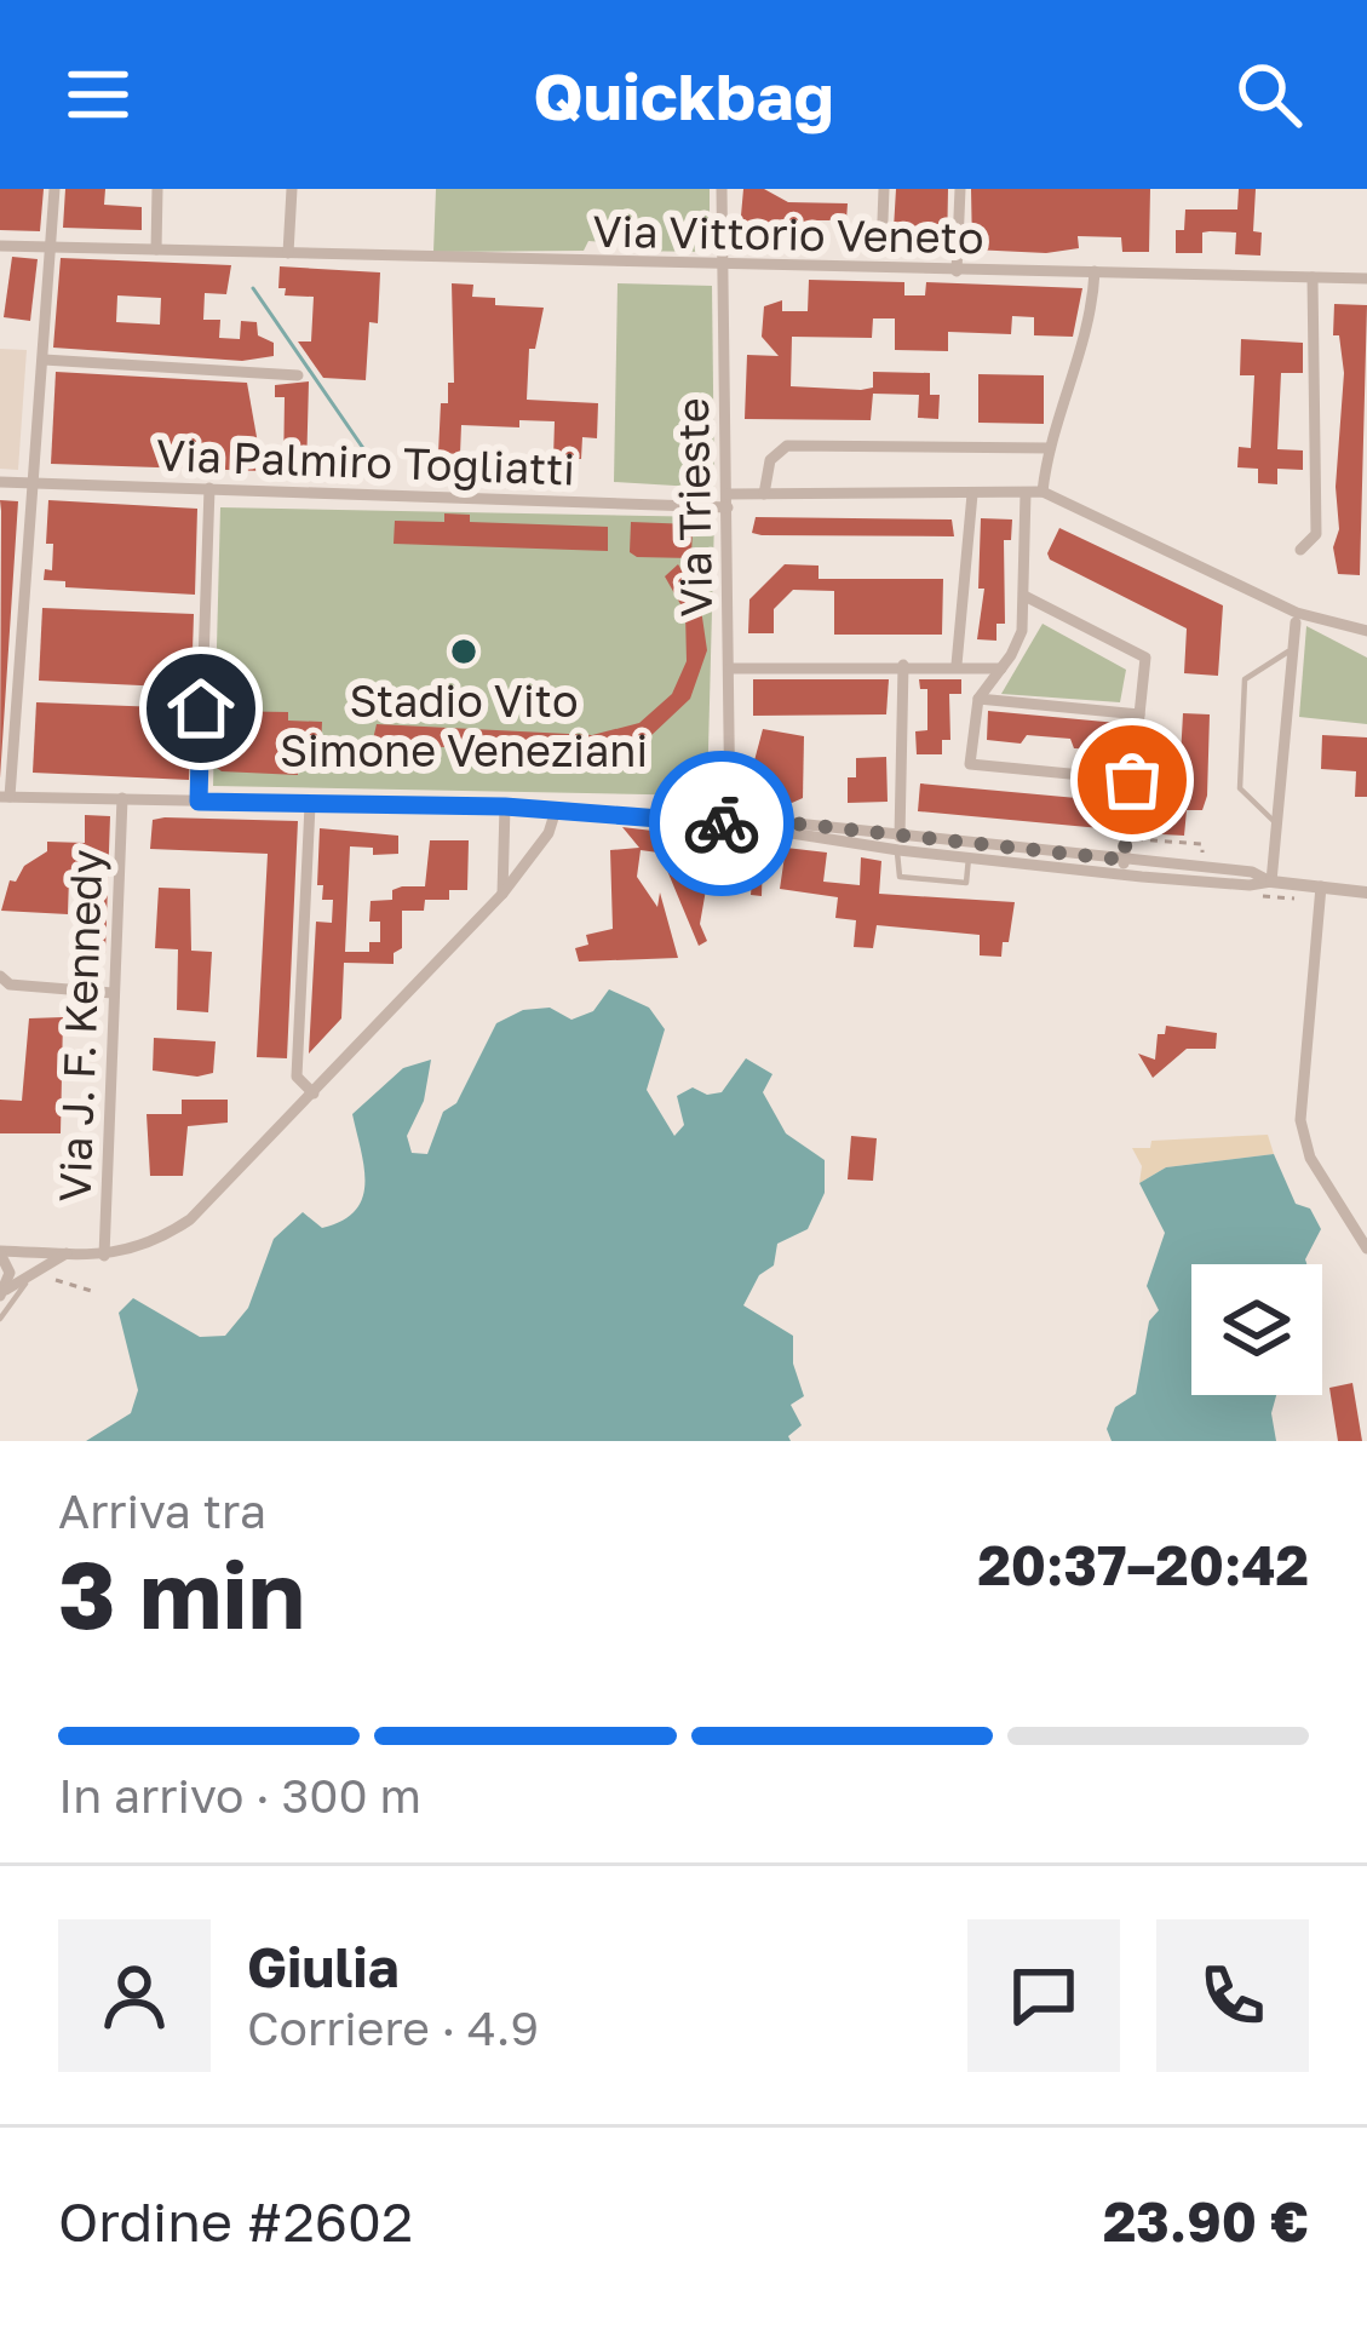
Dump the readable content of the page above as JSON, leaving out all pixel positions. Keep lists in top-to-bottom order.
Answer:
{
  "streets": {
    "street": [
      "Via Vittorio Veneto",
      "Via Palmiro Togliatti",
      "Via Trieste",
      "Via J. F. Kennedy"
    ]
  },
  "crossings": [
    ["Via Vittorio Veneto", "Via Trieste"],
    ["Via Palmiro Togliatti", "Via Trieste"]
  ],
  "places": ["Stadio Vito Simone Veneziani"],
  "page": {
    "header": "Quickbag",
    "heading": ["3 min", "Arriva tra", "20:37–20:42"],
    "panel": [
      "Giulia",
      "Corriere · 4.9",
      "Ordine #2602",
      "23.90 €"
    ],
    "bar": "In arrivo · 300 m"
  }
}
